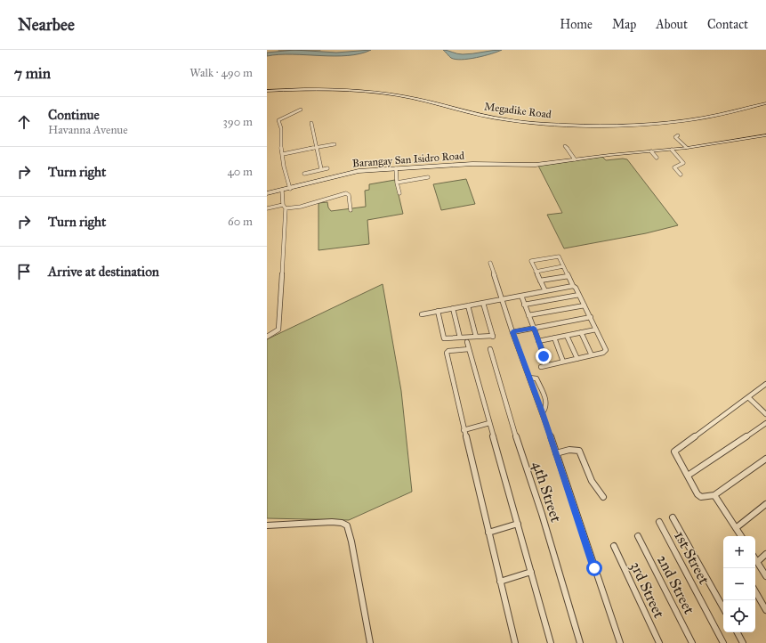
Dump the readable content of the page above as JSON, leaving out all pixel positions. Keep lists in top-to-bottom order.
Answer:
{
  "streets": {
    "main road": ["Megadike Road", "Barangay San Isidro Road"],
    "street": [
      "4th Street",
      "1st Street",
      "2nd Street",
      "3rd Street"
    ]
  },
  "page": {
    "header": "Nearbee",
    "nav": [
      "Home",
      "Map",
      "About",
      "Contact"
    ],
    "heading": ["7 min", "Walk · 490 m"],
    "list": [
      ["Continue", "Havanna Avenue", "390 m"],
      ["Turn right", "40 m"],
      ["Turn right", "60 m"],
      "Arrive at destination"
    ],
    "map_buttons": ["+", "−"]
  }
}
